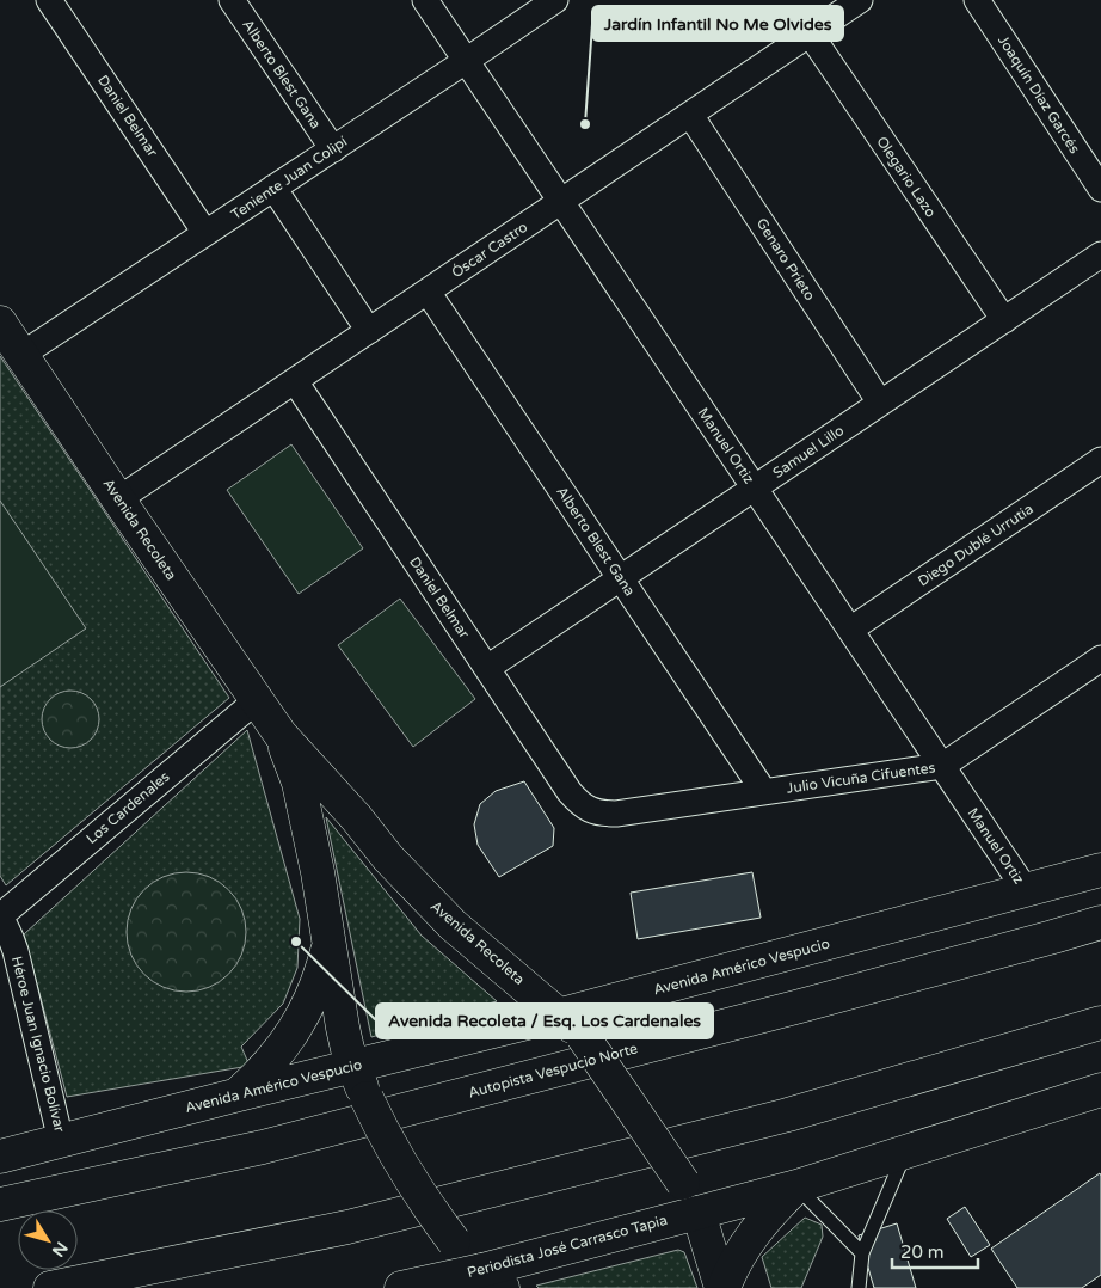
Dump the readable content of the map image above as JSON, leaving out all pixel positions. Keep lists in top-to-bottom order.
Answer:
{
  "streets": {
    "main road": [
      "Avenida Recoleta",
      "Avenida Américo Vespucio",
      "Autopista Vespucio Norte",
      "Periodista José Carrasco Tapia"
    ],
    "street": [
      "Alberto Blest Gana",
      "Joaquín Díaz Garcés",
      "Daniel Belmar",
      "Olegario Lazo",
      "Teniente Juan Colipí",
      "Óscar Castro",
      "Genaro Prieto",
      "Manuel Ortiz",
      "Samuel Lillo",
      "Diego Dublé Urrutia",
      "Julio Vicuña Cifuentes",
      "Los Cardenales",
      "Héroe Juan Ignacio Bolívar"
    ]
  },
  "crossings": [
    ["Alberto Blest Gana", "Teniente Juan Colipí"],
    ["Alberto Blest Gana", "Óscar Castro"],
    ["Alberto Blest Gana", "Samuel Lillo"],
    ["Alberto Blest Gana", "Julio Vicuña Cifuentes"],
    ["Daniel Belmar", "Teniente Juan Colipí"],
    ["Daniel Belmar", "Óscar Castro"],
    ["Daniel Belmar", "Samuel Lillo"],
    ["Daniel Belmar", "Julio Vicuña Cifuentes"],
    ["Olegario Lazo", "Óscar Castro"],
    ["Olegario Lazo", "Samuel Lillo"],
    ["Teniente Juan Colipí", "Manuel Ortiz"],
    ["Teniente Juan Colipí", "Avenida Recoleta"],
    ["Óscar Castro", "Genaro Prieto"],
    ["Óscar Castro", "Manuel Ortiz"],
    ["Óscar Castro", "Avenida Recoleta"],
    ["Genaro Prieto", "Samuel Lillo"],
    ["Manuel Ortiz", "Samuel Lillo"],
    ["Manuel Ortiz", "Diego Dublé Urrutia"],
    ["Manuel Ortiz", "Julio Vicuña Cifuentes"],
    ["Manuel Ortiz", "Avenida Américo Vespucio"],
    ["Avenida Recoleta", "Los Cardenales"],
    ["Avenida Recoleta", "Avenida Américo Vespucio"],
    ["Avenida Recoleta", "Periodista José Carrasco Tapia"],
    ["Los Cardenales", "Héroe Juan Ignacio Bolívar"],
    ["Avenida Américo Vespucio", "Héroe Juan Ignacio Bolívar"]
  ],
  "places": ["Jardín Infantil No Me Olvides", "Avenida Recoleta / Esq. Los Cardenales"],
  "scale_bar": "20 m",
  "north": "bottom right"
}
